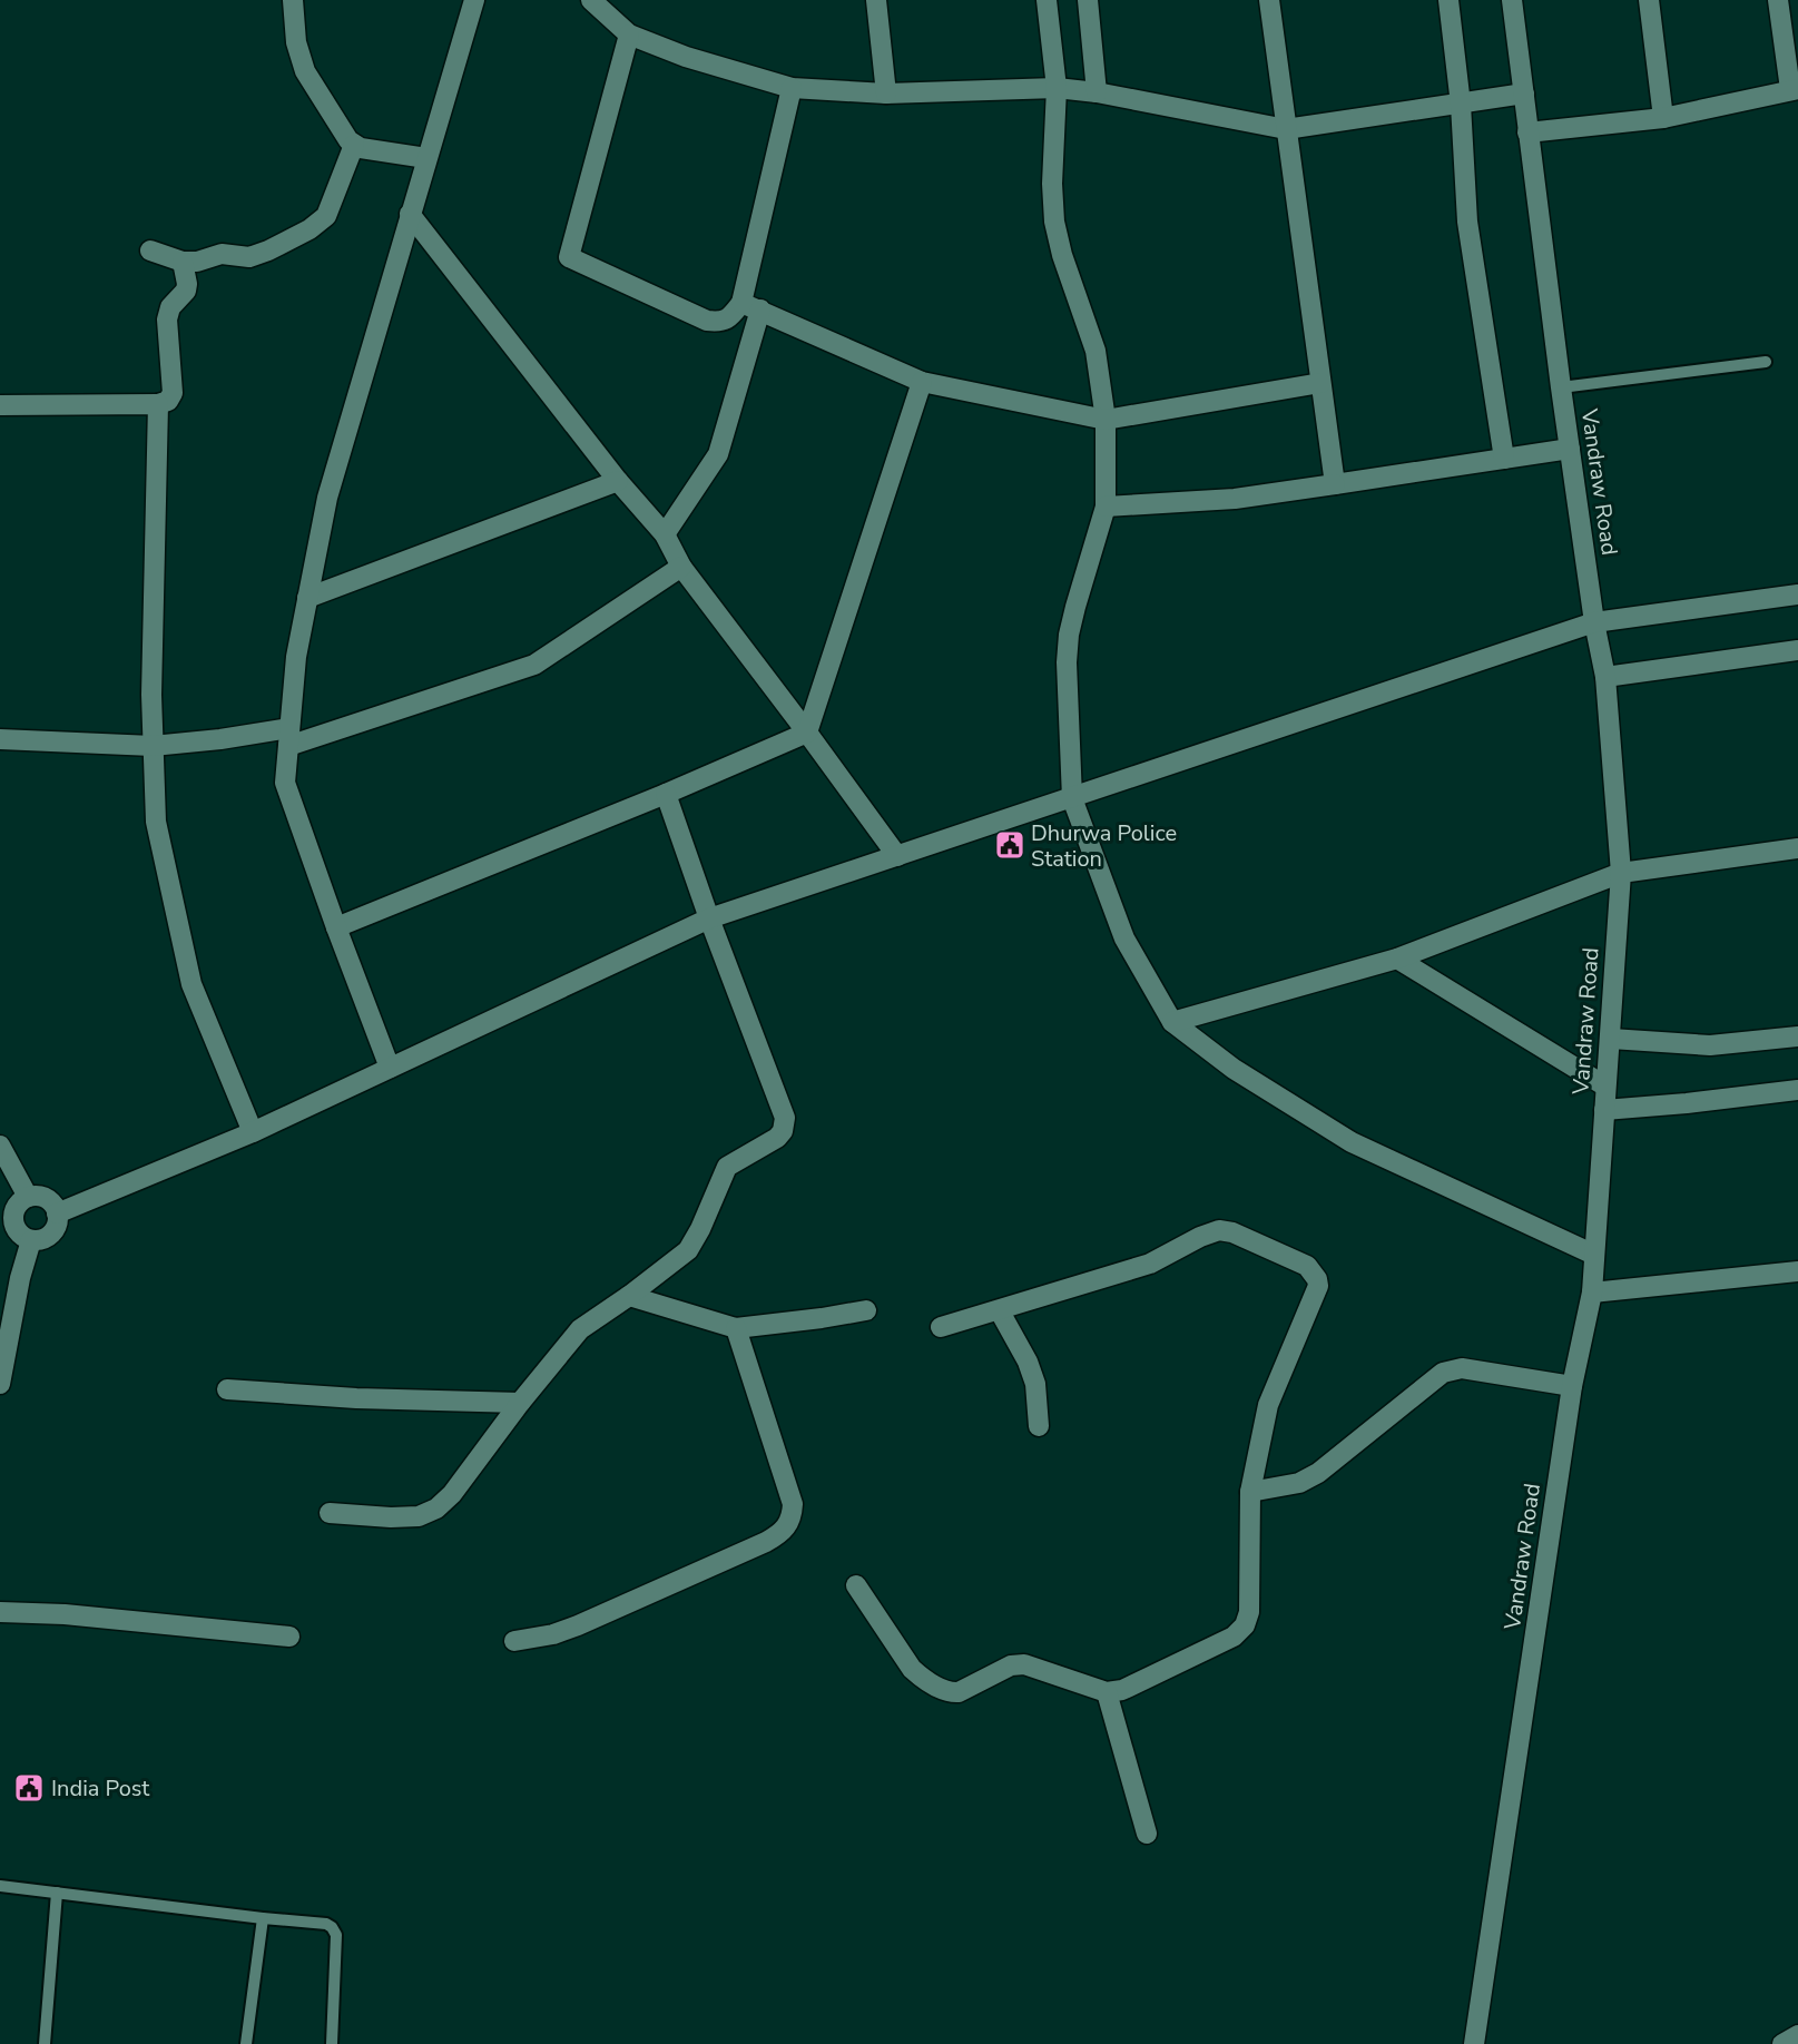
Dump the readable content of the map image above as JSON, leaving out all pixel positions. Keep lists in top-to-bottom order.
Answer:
{
  "streets": {
    "street": ["Vandraw Road"]
  },
  "places": {
    "public building": ["Dhurwa Police Station", "India Post"]
  }
}
